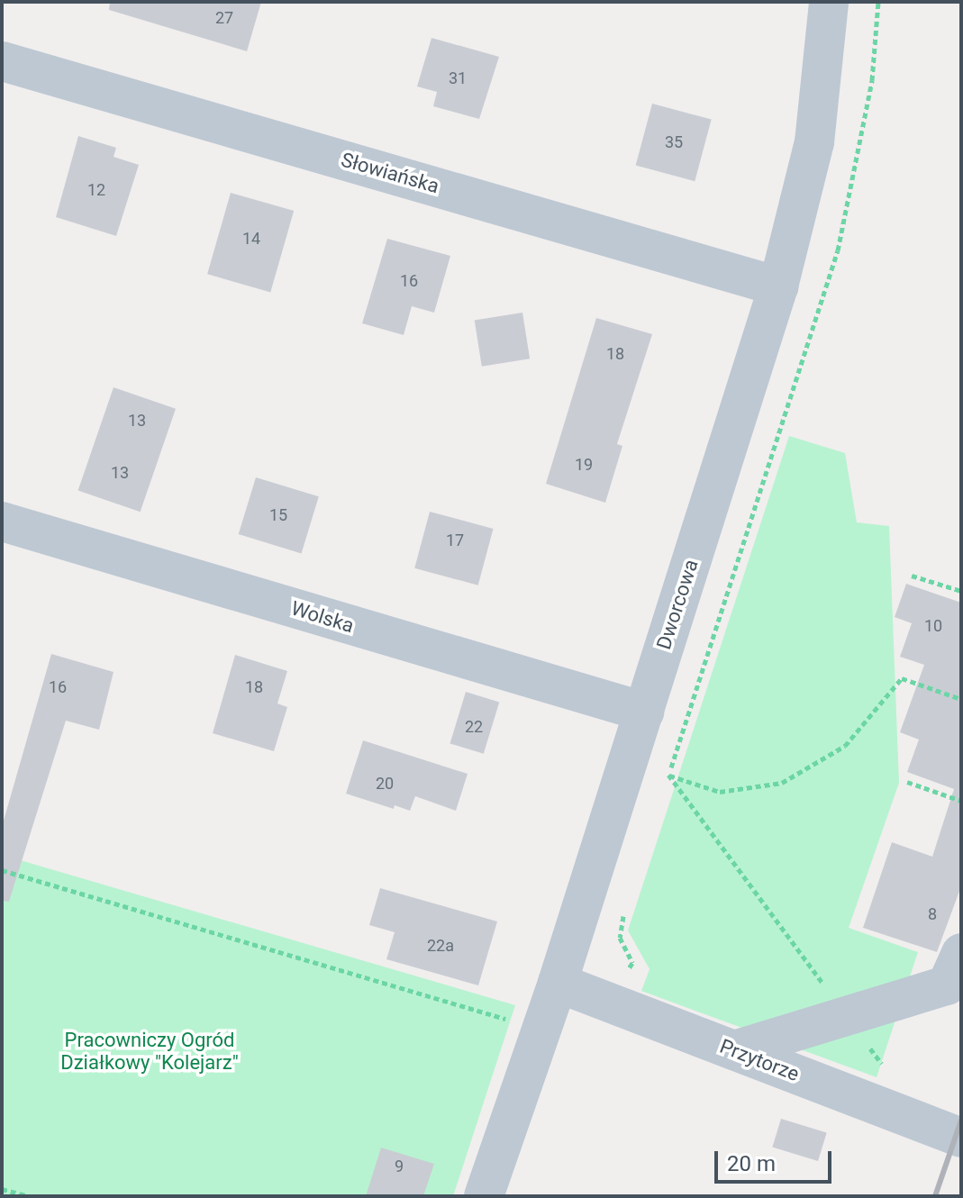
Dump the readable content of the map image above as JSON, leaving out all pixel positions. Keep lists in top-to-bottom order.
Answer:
{
  "streets": {
    "street": [
      "Słowiańska",
      "Dworcowa",
      "Wolska",
      "Przytorze"
    ]
  },
  "crossings": [
    ["Słowiańska", "Dworcowa"],
    ["Dworcowa", "Wolska"],
    ["Dworcowa", "Przytorze"]
  ],
  "parks": ["Pracowniczy Ogród Działkowy \"Kolejarz\""],
  "house_numbers": [
    "27",
    "31",
    "35",
    "12",
    "14",
    "16",
    "18",
    "13",
    "19",
    "13",
    "15",
    "17",
    "10",
    "16",
    "18",
    "22",
    "20",
    "8",
    "22a",
    "9"
  ],
  "scale_bar": "20 m"
}
